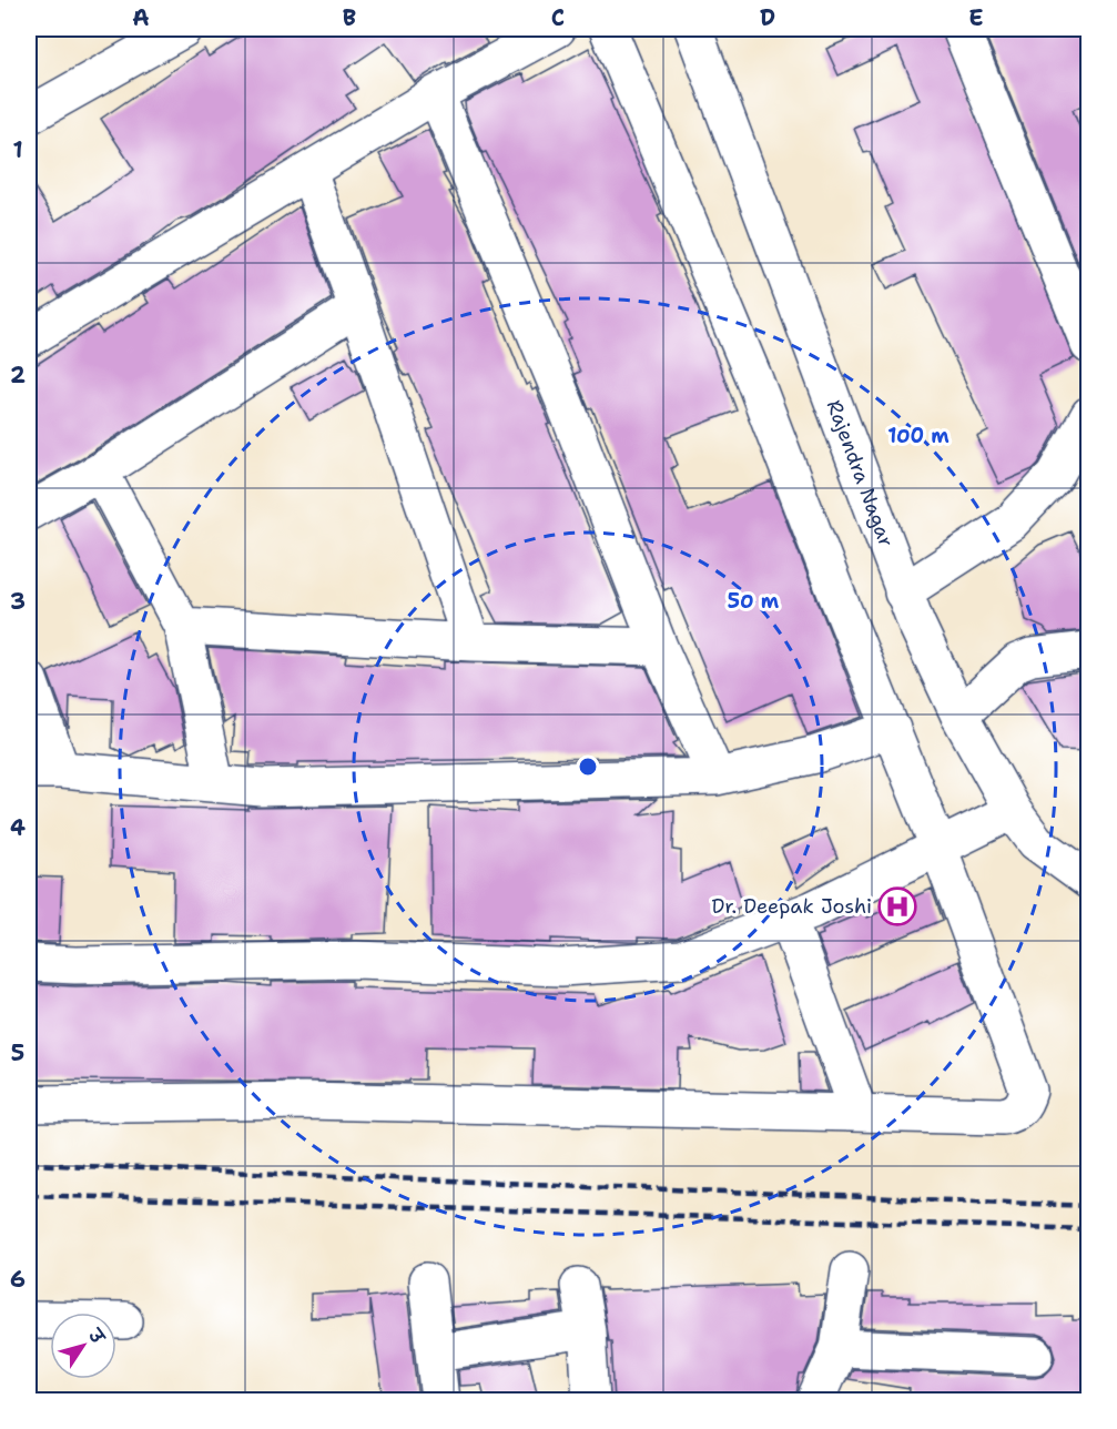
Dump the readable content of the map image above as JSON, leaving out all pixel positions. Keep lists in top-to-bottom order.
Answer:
{
  "streets": {
    "street": ["Rajendra Nagar"]
  },
  "places": {
    "hospital": ["Dr. Deepak Joshi"]
  },
  "north": "top right",
  "grid": {
    "columns": [
      "A",
      "B",
      "C",
      "D",
      "E"
    ],
    "rows": [
      "1",
      "2",
      "3",
      "4",
      "5",
      "6"
    ]
  },
  "rings": ["100 m", "50 m"]
}
